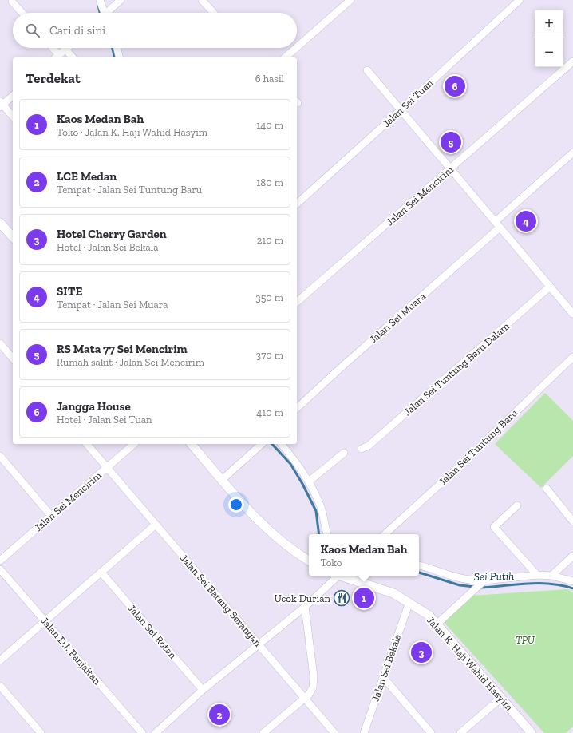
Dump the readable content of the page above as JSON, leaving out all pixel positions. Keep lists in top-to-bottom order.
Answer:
{
  "streets": {
    "street": [
      "Jalan Sei Tuan",
      "Jalan Sei Mencirim",
      "Jalan Sei Muara",
      "Jalan Sei Tuntung Baru Dalam",
      "Jalan Sei Tuntung Baru",
      "Jalan Sei Batang Serangan",
      "Jalan Sei Rotan",
      "Jalan D.I. Panjaitan",
      "Jalan K. Haji Wahid Hasyim",
      "Jalan Sei Bekala"
    ]
  },
  "crossings": [
    ["Jalan Sei Mencirim", "Jalan Sei Batang Serangan"],
    ["Jalan K. Haji Wahid Hasyim", "Jalan Sei Bekala"]
  ],
  "water": ["Sei Putih"],
  "parks": ["TPU"],
  "places": {
    "restaurant": ["Ucok Durian"]
  },
  "page": {
    "map_buttons": ["+", "−"],
    "search": "Cari di sini",
    "heading": ["Terdekat", "6 hasil"],
    "pins": [
      "6",
      "5",
      "4",
      "1",
      "3",
      "2"
    ],
    "list": [
      {
        "mark": "1",
        "name": "Kaos Medan Bah",
        "note": "Toko · Jalan K. Haji Wahid Hasyim",
        "value": "140 m"
      },
      {
        "mark": "2",
        "name": "LCE Medan",
        "note": "Tempat · Jalan Sei Tuntung Baru",
        "value": "180 m"
      },
      {
        "mark": "3",
        "name": "Hotel Cherry Garden",
        "note": "Hotel · Jalan Sei Bekala",
        "value": "210 m"
      },
      {
        "mark": "4",
        "name": "SITE",
        "note": "Tempat · Jalan Sei Muara",
        "value": "350 m"
      },
      {
        "mark": "5",
        "name": "RS Mata 77 Sei Mencirim",
        "note": "Rumah sakit · Jalan Sei Mencirim",
        "value": "370 m"
      },
      {
        "mark": "6",
        "name": "Jangga House",
        "note": "Hotel · Jalan Sei Tuan",
        "value": "410 m"
      }
    ],
    "popup": ["Kaos Medan Bah", "Toko"]
  }
}
